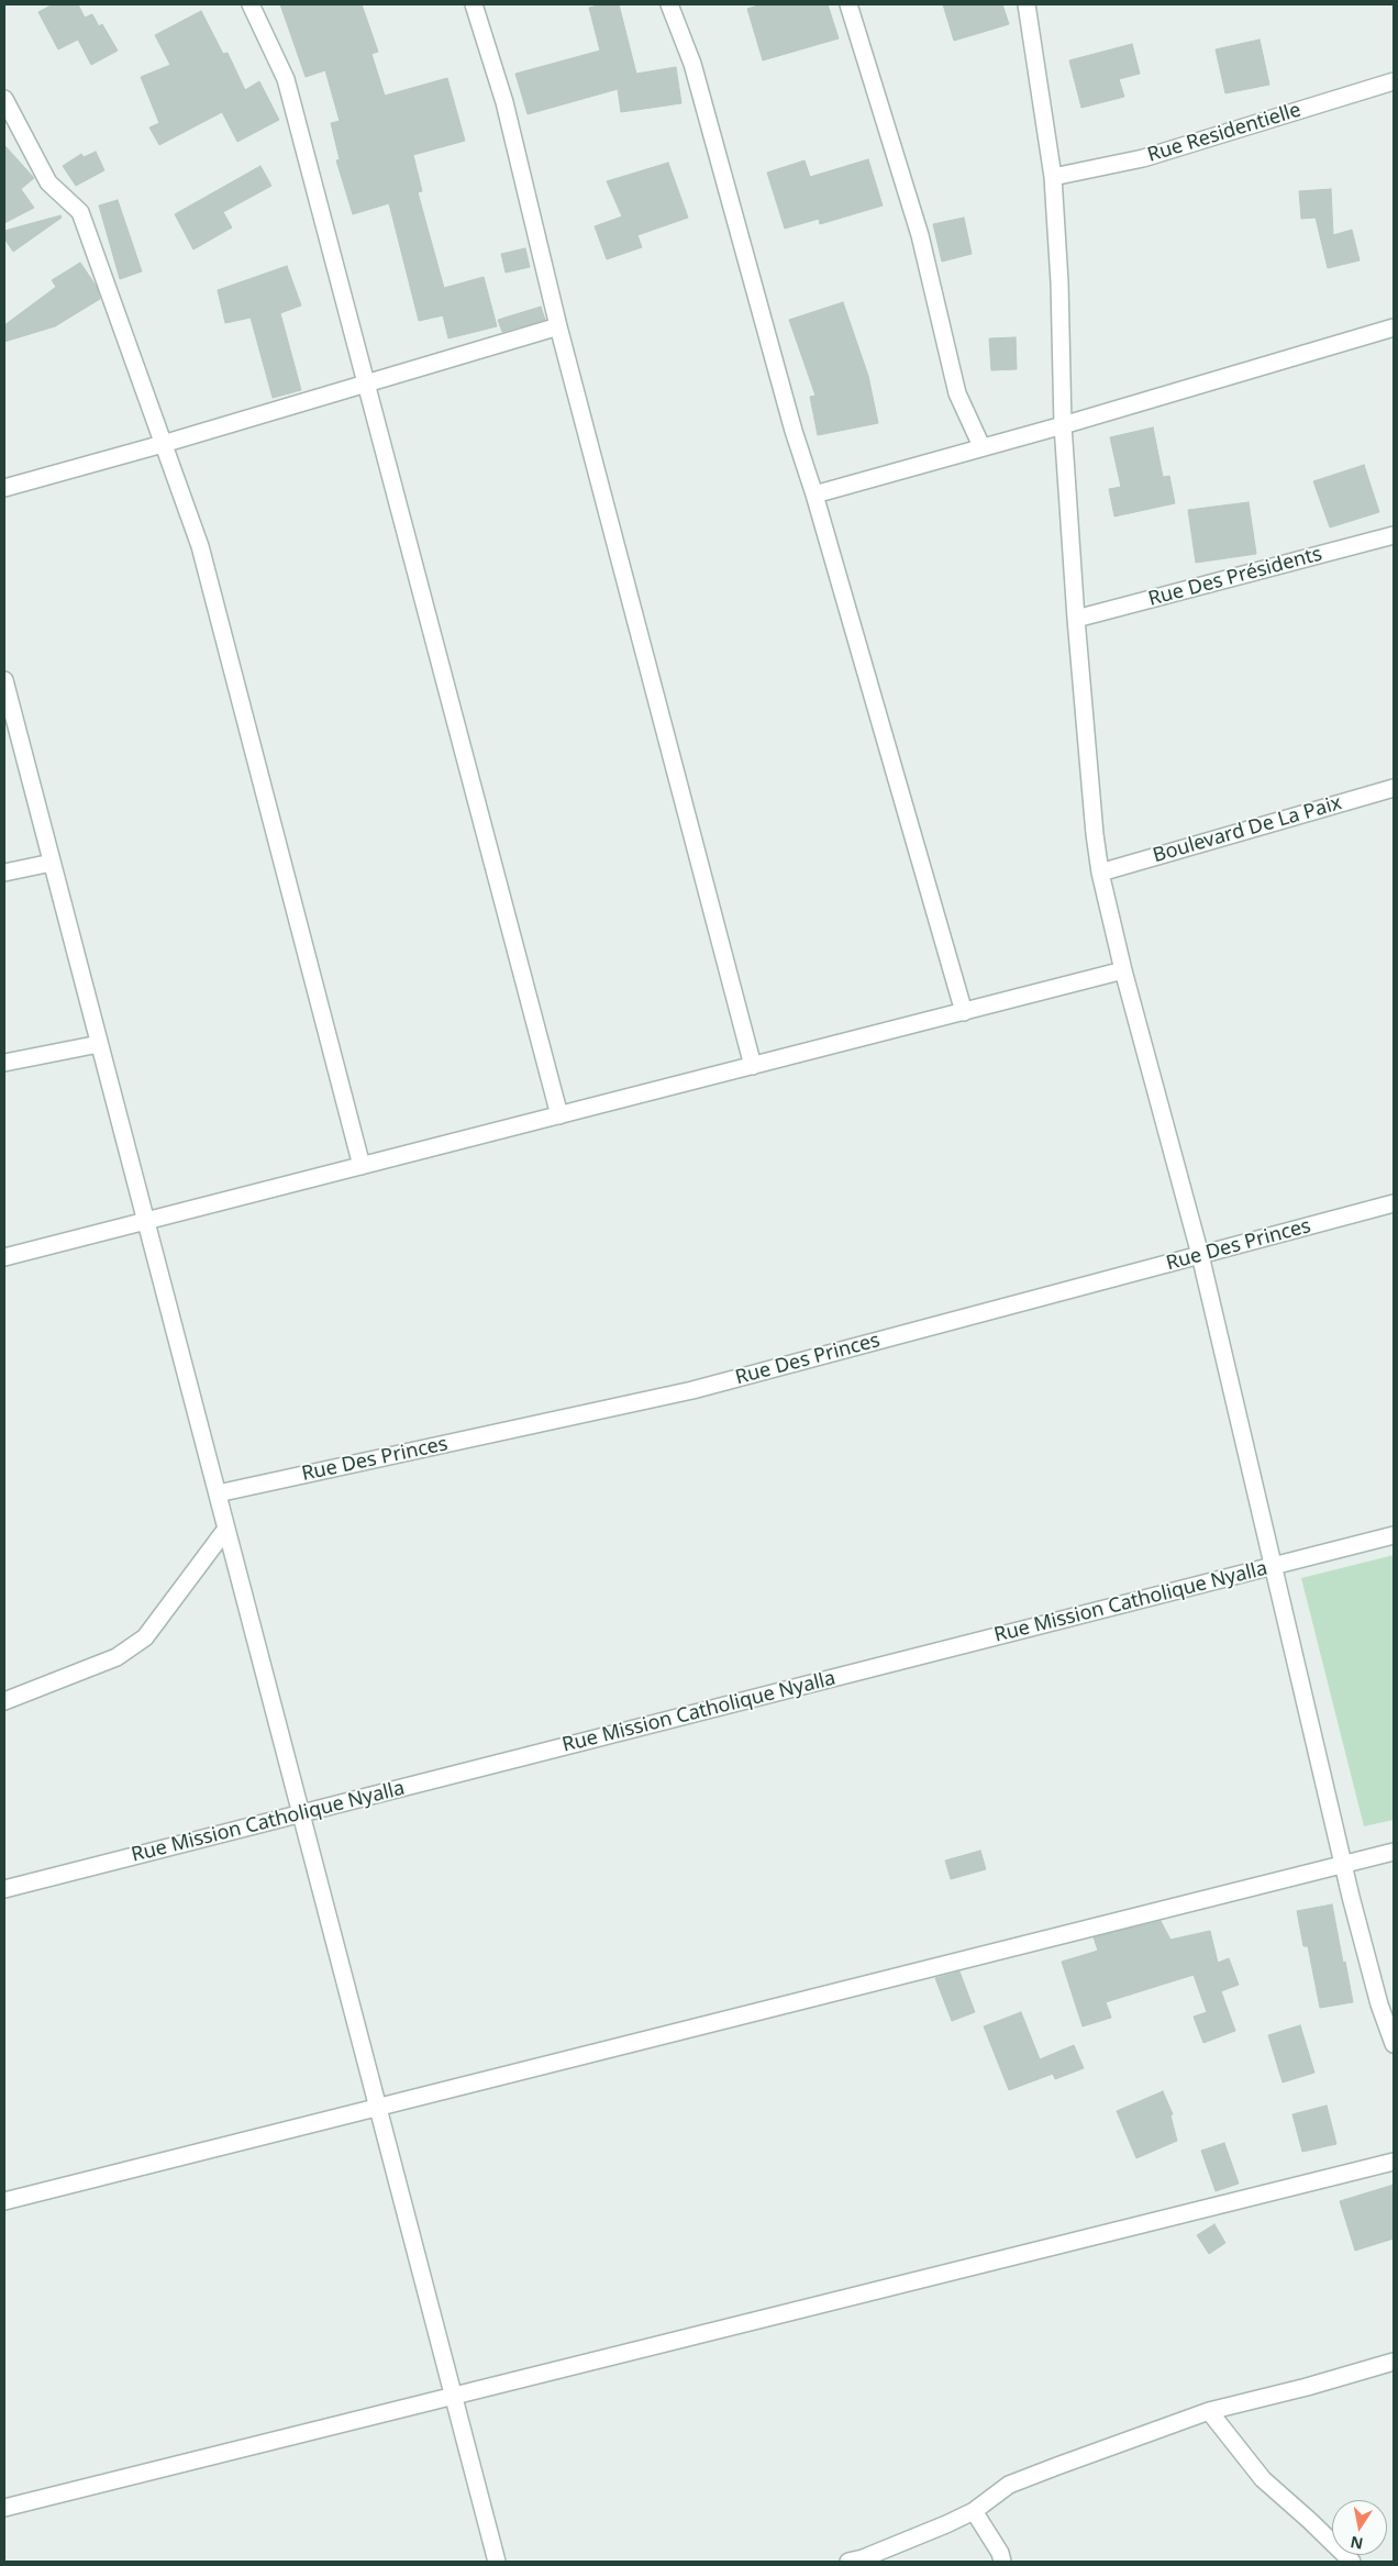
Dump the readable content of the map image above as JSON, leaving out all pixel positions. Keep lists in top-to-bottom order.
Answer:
{
  "streets": {
    "street": [
      "Rue Residentielle",
      "Rue Des Présidents",
      "Boulevard De La Paix",
      "Rue Des Princes",
      "Rue Mission Catholique Nyalla"
    ]
  },
  "north": "bottom"
}
